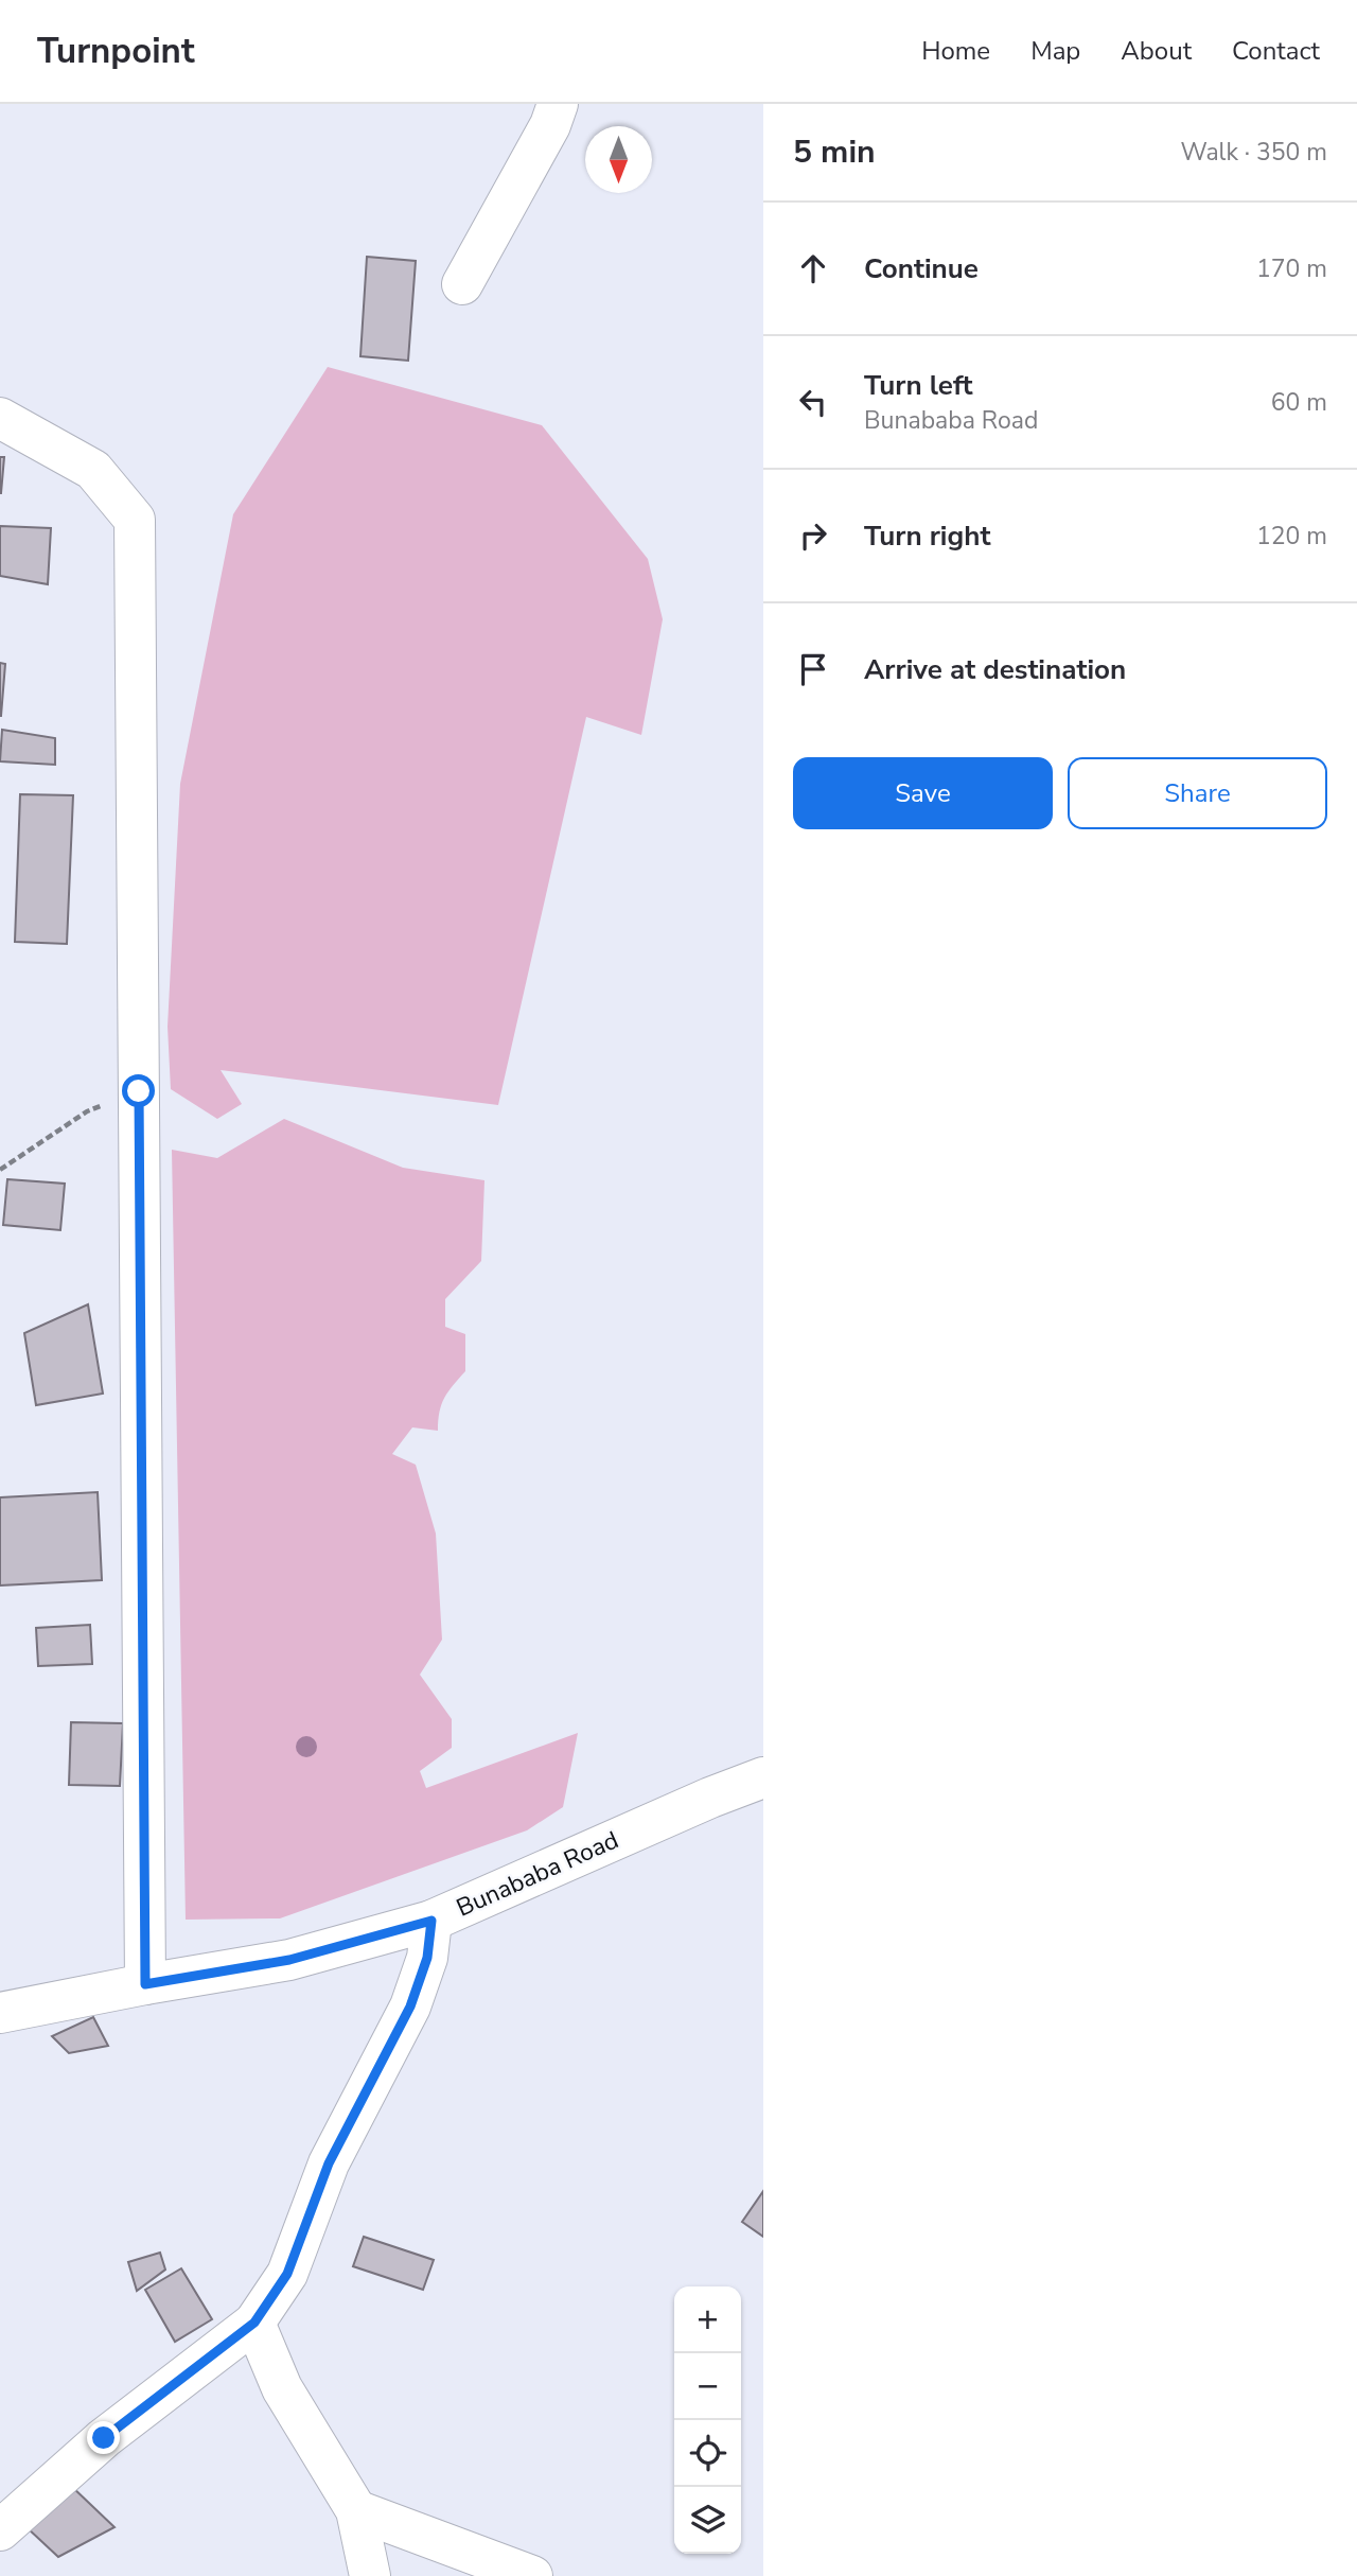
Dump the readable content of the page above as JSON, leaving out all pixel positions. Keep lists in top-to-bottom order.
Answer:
{
  "streets": {
    "street": ["Bunababa Road"]
  },
  "north": "bottom",
  "page": {
    "header": "Turnpoint",
    "nav": [
      "Home",
      "Map",
      "About",
      "Contact"
    ],
    "heading": ["5 min", "Walk · 350 m"],
    "list": [
      ["Continue", "170 m"],
      ["Turn left", "Bunababa Road", "60 m"],
      ["Turn right", "120 m"],
      "Arrive at destination"
    ],
    "buttons": ["Save", "Share"],
    "map_buttons": ["+", "−"]
  }
}
